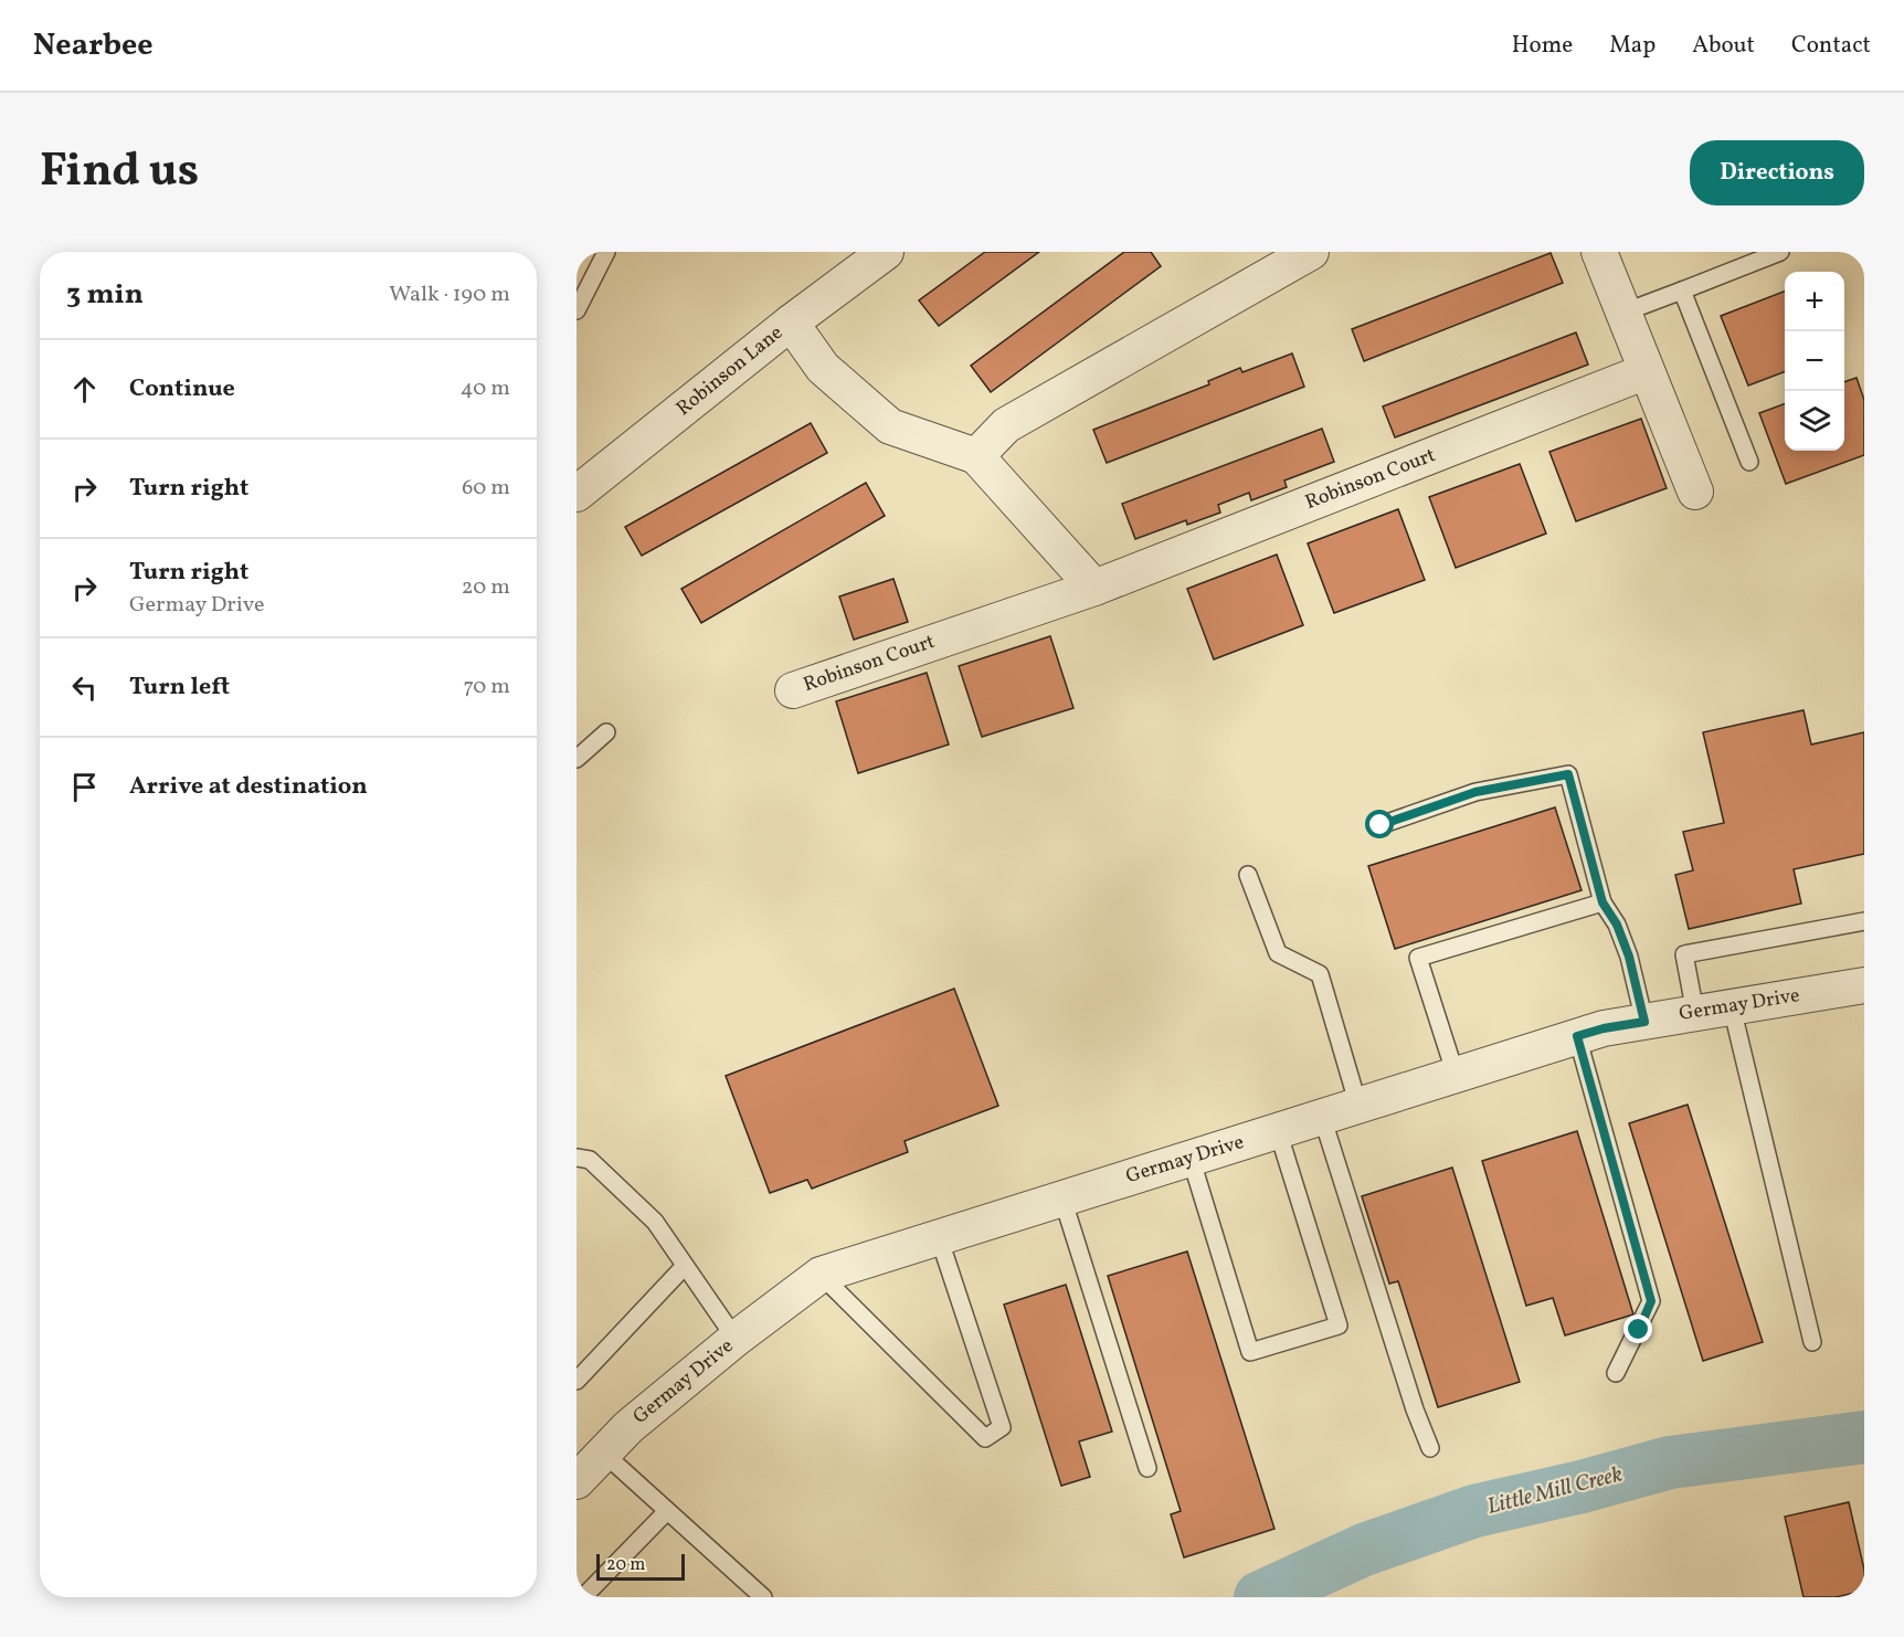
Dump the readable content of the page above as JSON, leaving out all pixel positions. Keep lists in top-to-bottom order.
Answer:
{
  "streets": {
    "street": ["Robinson Lane", "Robinson Court", "Germay Drive"]
  },
  "water": ["Little Mill Creek"],
  "scale_bar": "20 m",
  "page": {
    "header": "Nearbee",
    "nav": [
      "Home",
      "Map",
      "About",
      "Contact"
    ],
    "title": "Find us",
    "buttons": "Directions",
    "heading": ["3 min", "Walk · 190 m"],
    "map_buttons": ["+", "−"],
    "list": [
      ["Continue", "40 m"],
      ["Turn right", "60 m"],
      ["Turn right", "Germay Drive", "20 m"],
      ["Turn left", "70 m"],
      "Arrive at destination"
    ],
    "scale": "20 m"
  }
}
